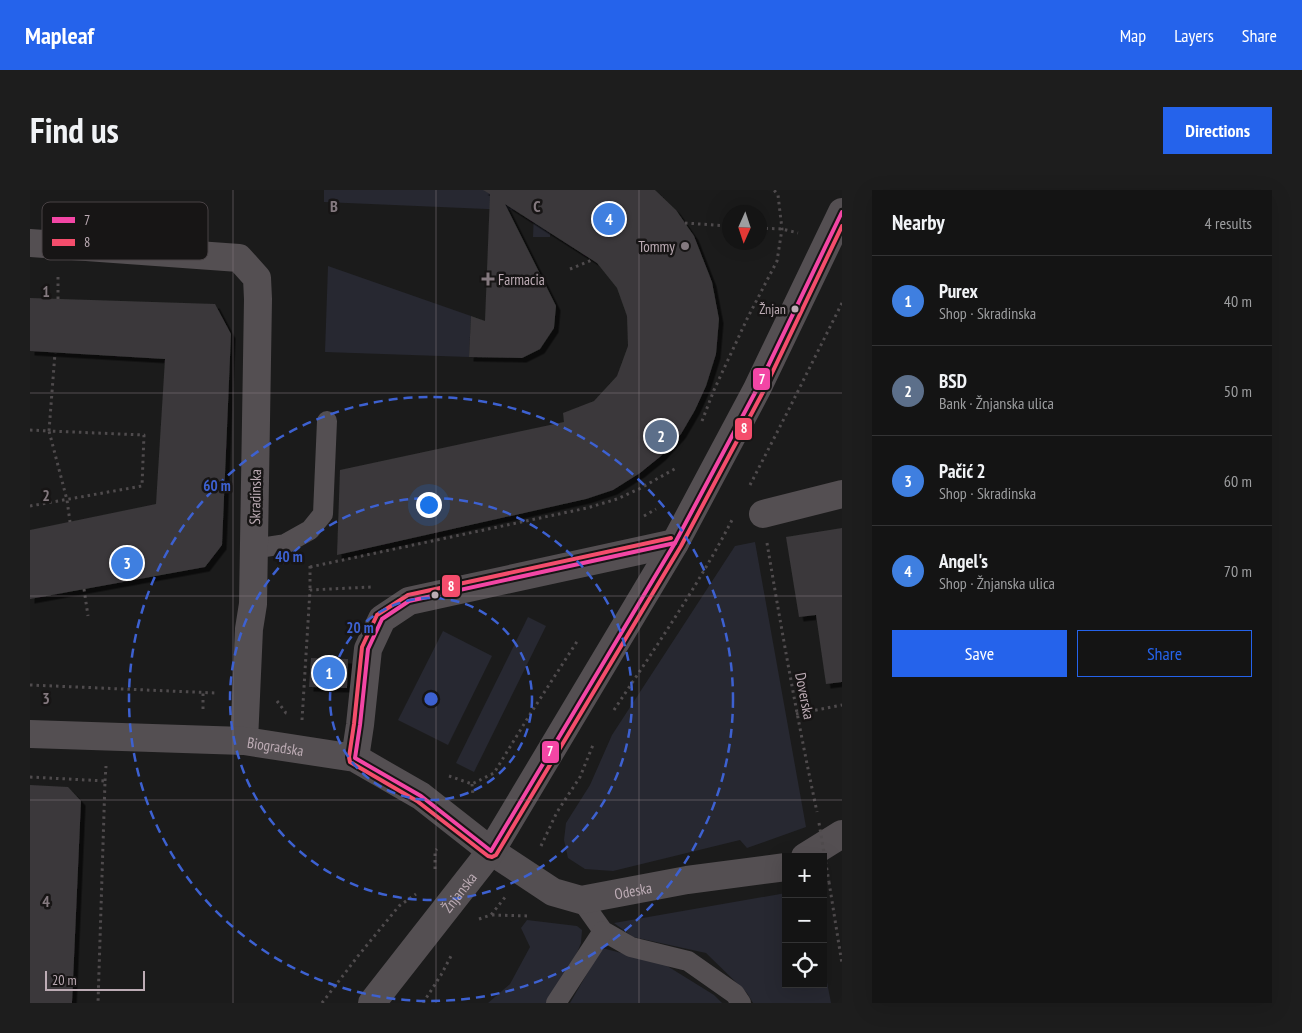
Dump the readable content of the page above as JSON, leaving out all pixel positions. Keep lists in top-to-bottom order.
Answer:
{
  "streets": {
    "street": [
      "Skradinska",
      "Biogradska",
      "Odeska",
      "Žnjanska"
    ],
    "path": ["Doverska"]
  },
  "crossings": [
    ["Skradinska", "Biogradska"],
    ["Biogradska", "Odeska"],
    ["Biogradska", "Žnjanska"],
    ["Odeska", "Žnjanska"]
  ],
  "places": {
    "other": ["Tommy", "Žnjan"],
    "health": ["Farmacia"]
  },
  "lines": ["transit line 7", "transit line 8"],
  "legend": ["7", "8"],
  "scale_bar": "20 m",
  "north": "bottom",
  "page": {
    "header": "Mapleaf",
    "nav": ["Map", "Layers", "Share"],
    "title": "Find us",
    "buttons": [
      "Directions",
      ["Save", "Share"]
    ],
    "heading": ["Nearby", "4 results"],
    "pins": [
      "4",
      "2",
      "3",
      "1"
    ],
    "list": [
      {
        "mark": "1",
        "name": "Purex",
        "note": "Shop · Skradinska",
        "value": "40 m"
      },
      {
        "mark": "2",
        "name": "BSD",
        "note": "Bank · Žnjanska ulica",
        "value": "50 m"
      },
      {
        "mark": "3",
        "name": "Pačić 2",
        "note": "Shop · Skradinska",
        "value": "60 m"
      },
      {
        "mark": "4",
        "name": "Angel's",
        "note": "Shop · Žnjanska ulica",
        "value": "70 m"
      }
    ],
    "map_buttons": ["+", "−"],
    "scale": "20 m"
  },
  "grid": {
    "columns": ["B", "C"],
    "rows": [
      "1",
      "2",
      "3",
      "4"
    ]
  },
  "rings": ["60 m", "40 m", "20 m"]
}
